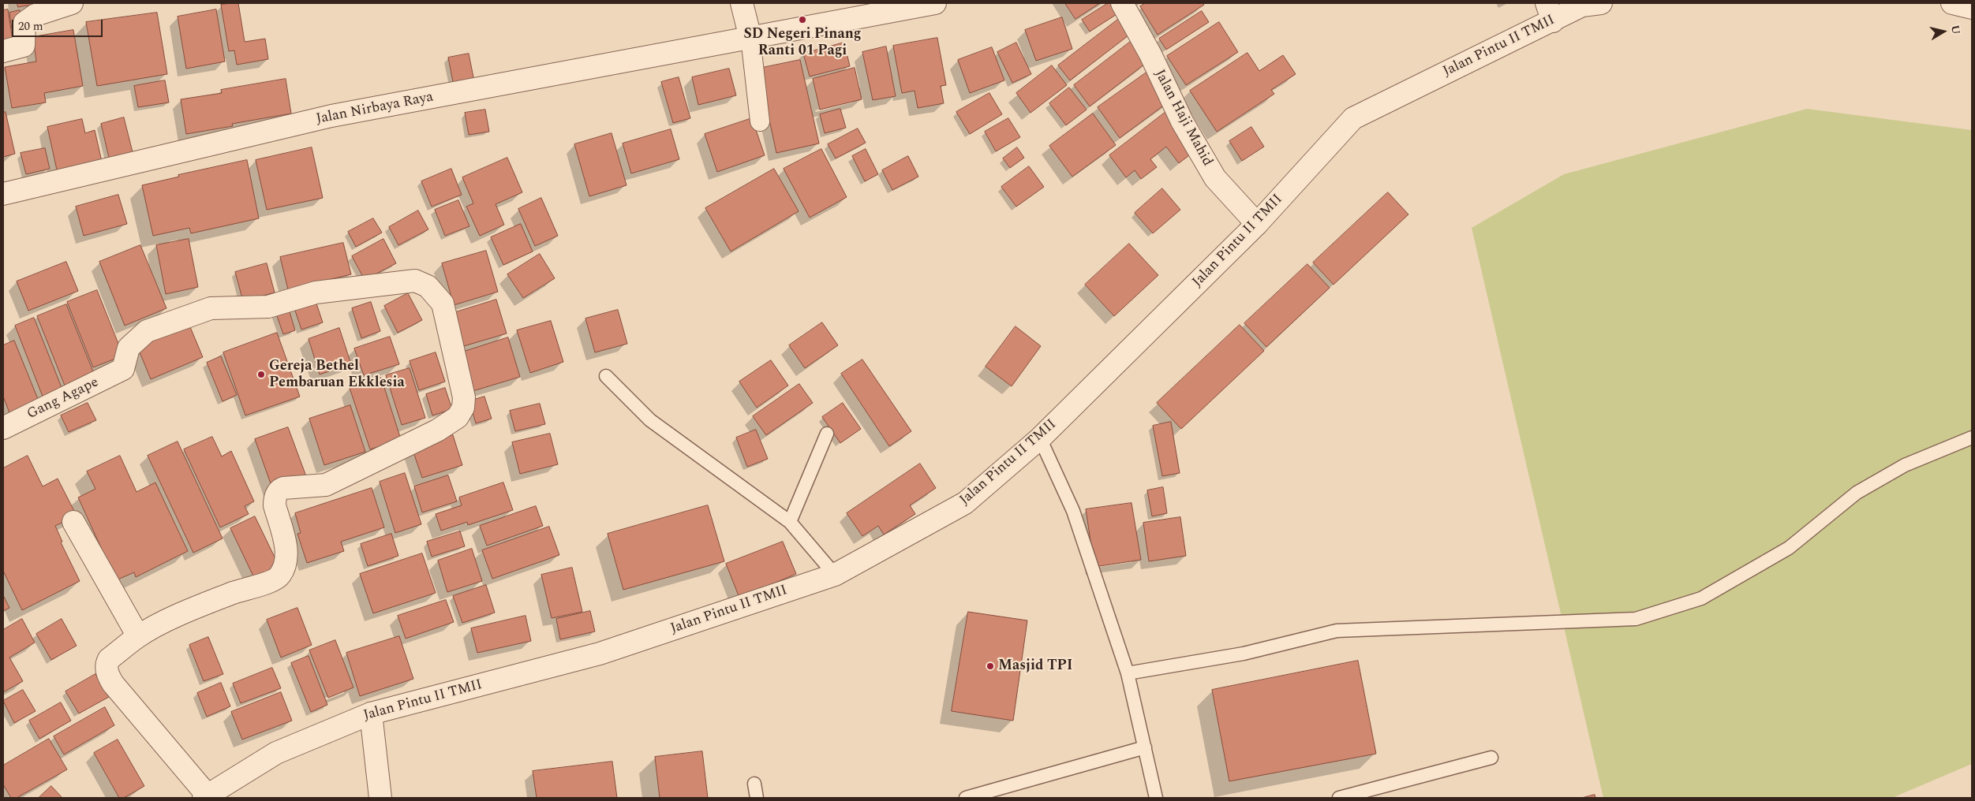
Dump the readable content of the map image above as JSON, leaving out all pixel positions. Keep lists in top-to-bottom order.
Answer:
{
  "streets": {
    "street": [
      "Jalan Pintu II TMII",
      "Jalan Nirbaya Raya",
      "Jalan Haji Mahid",
      "Gang Agape"
    ]
  },
  "crossings": [
    ["Jalan Pintu II TMII", "Jalan Haji Mahid"]
  ],
  "places": ["SD Negeri Pinang Ranti 01 Pagi", "Gereja Bethel Pembaruan Ekklesia", "Masjid TPI"],
  "scale_bar": "20 m",
  "north": "right"
}
